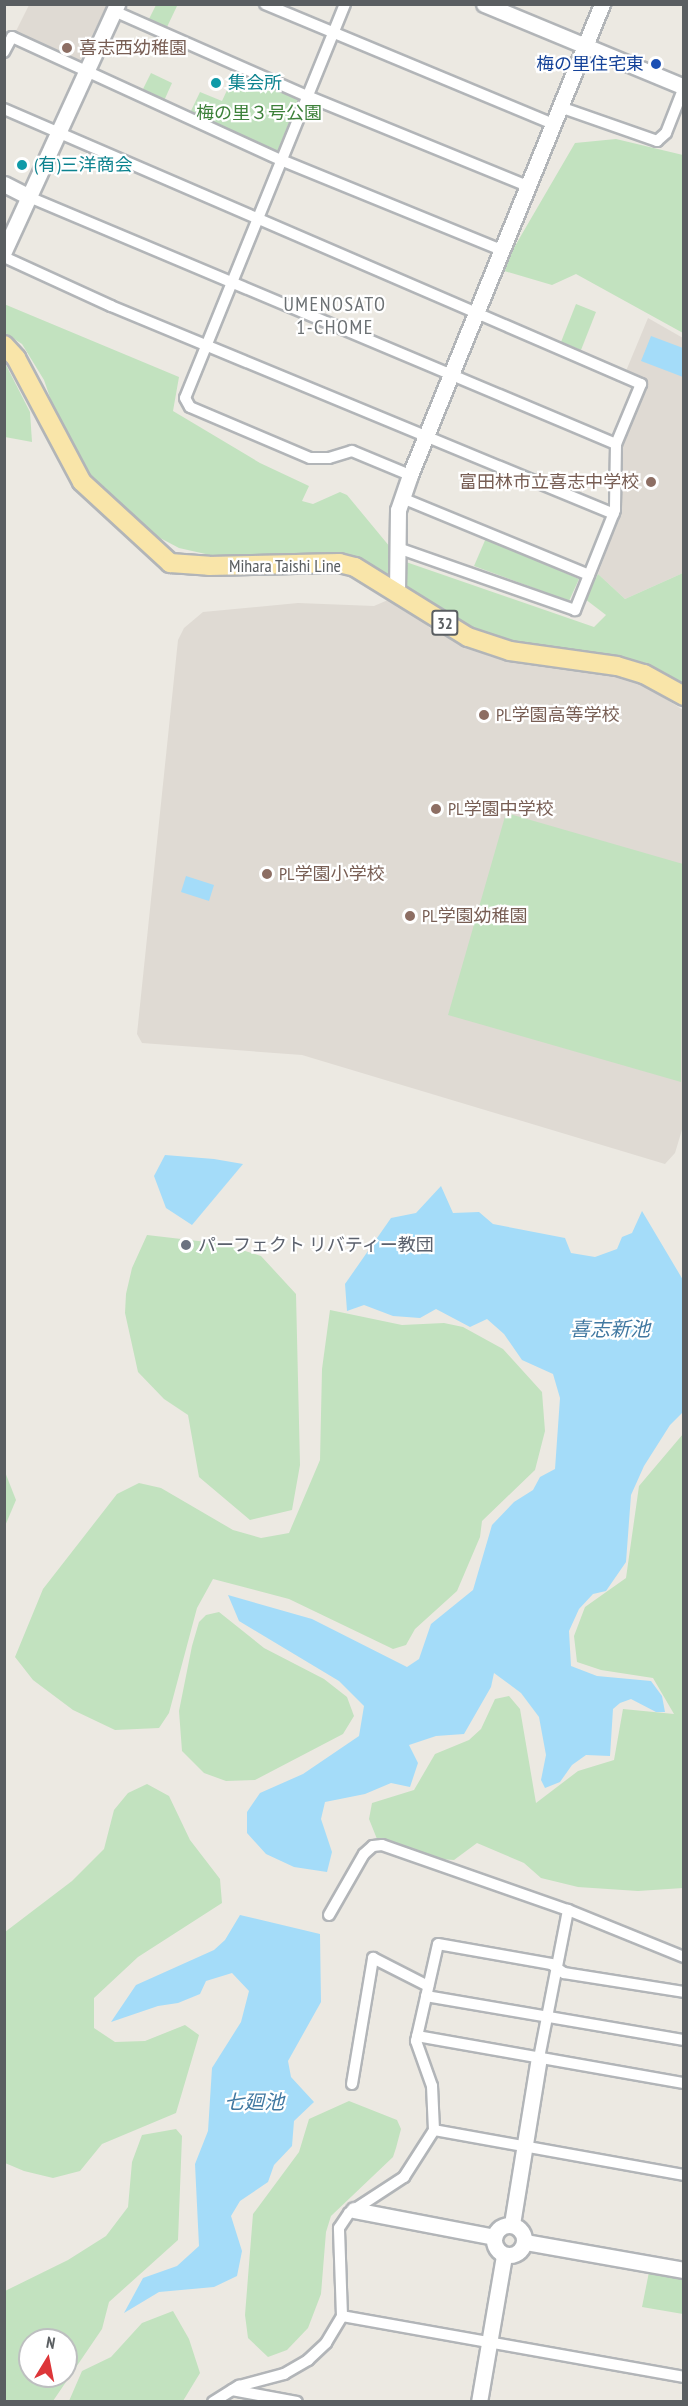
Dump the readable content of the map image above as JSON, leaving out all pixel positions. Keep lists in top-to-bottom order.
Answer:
{
  "streets": {
    "main road": ["Mihara Taishi Line", "32"]
  },
  "districts": ["UMENOSATO 1-CHOME"],
  "water": ["喜志新池", "七廻池"],
  "parks": ["梅の里３号公園"],
  "places": [
    "喜志西幼稚園",
    "梅の里住宅東",
    "集会所",
    "(有)三洋商会",
    "富田林市立喜志中学校",
    "PL学園高等学校",
    "PL学園中学校",
    "PL学園小学校",
    "PL学園幼稚園",
    "パーフェクト リバティー教団"
  ],
  "north": "top"
}
